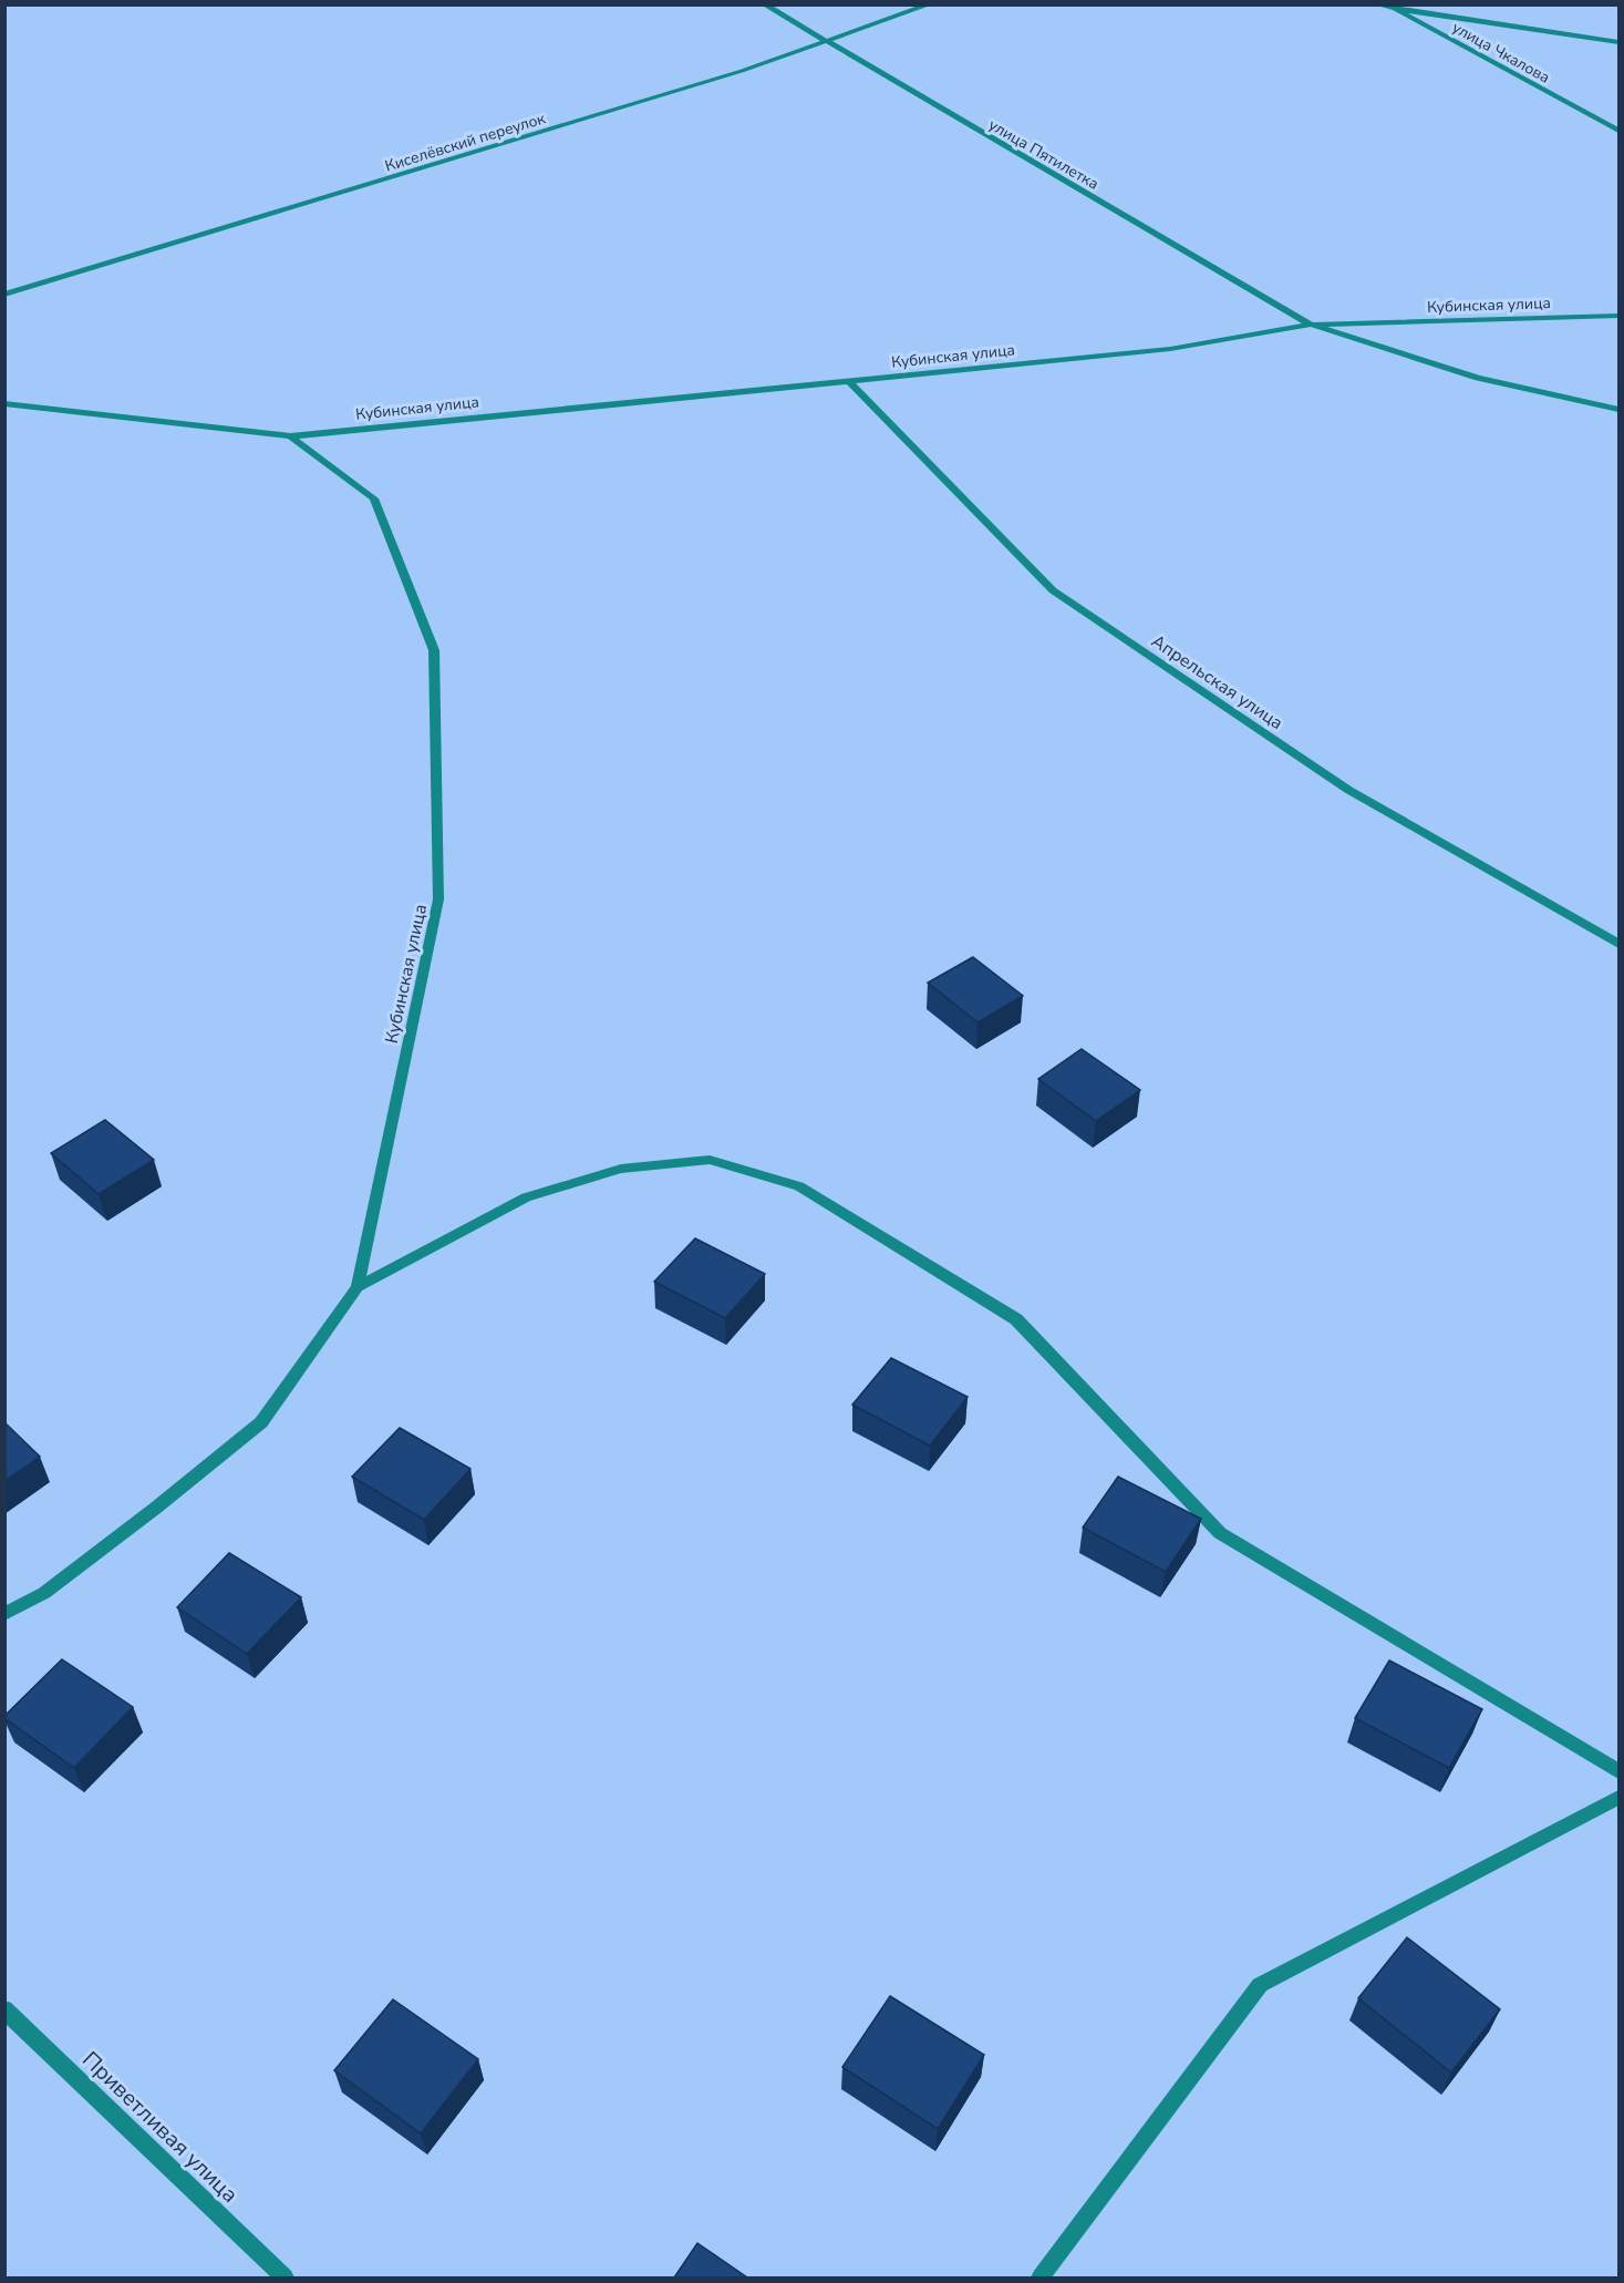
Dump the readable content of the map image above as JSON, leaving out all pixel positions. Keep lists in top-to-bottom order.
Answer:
{
  "streets": {
    "street": [
      "улица Чкалова",
      "Киселёвский переулок",
      "улица Пятилетка",
      "Кубинская улица",
      "Апрельская улица",
      "Приветливая улица"
    ]
  },
  "crossings": [
    ["Киселёвский переулок", "улица Пятилетка"],
    ["улица Пятилетка", "Кубинская улица"],
    ["Кубинская улица", "Апрельская улица"]
  ]
}
